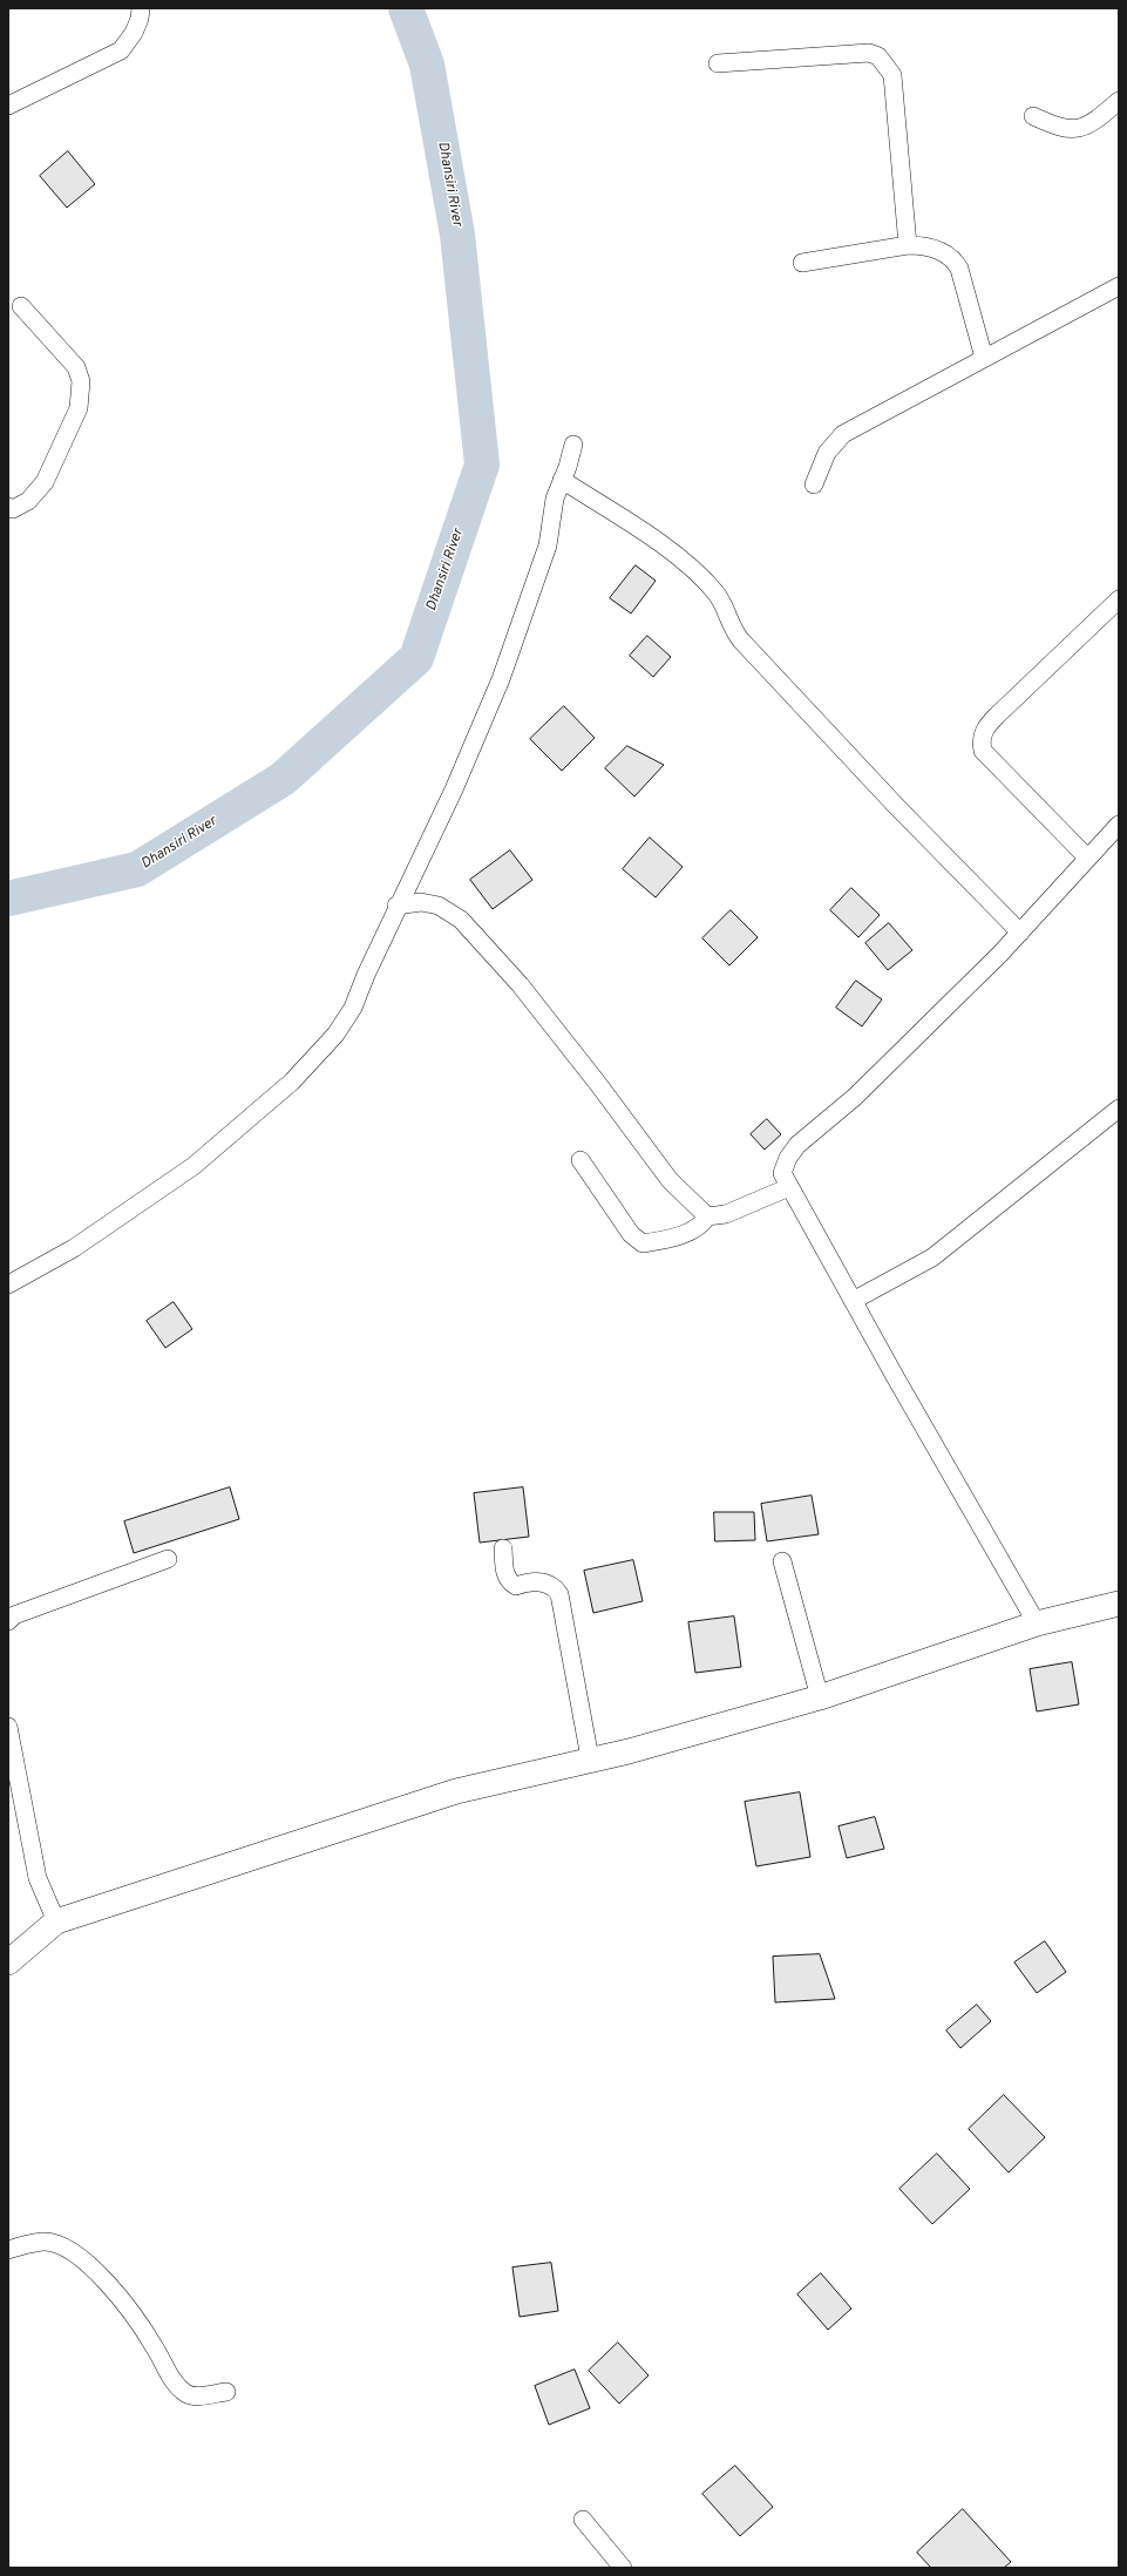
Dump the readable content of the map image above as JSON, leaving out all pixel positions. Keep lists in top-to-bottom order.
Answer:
{
  "water": ["Dhansiri River"]
}
